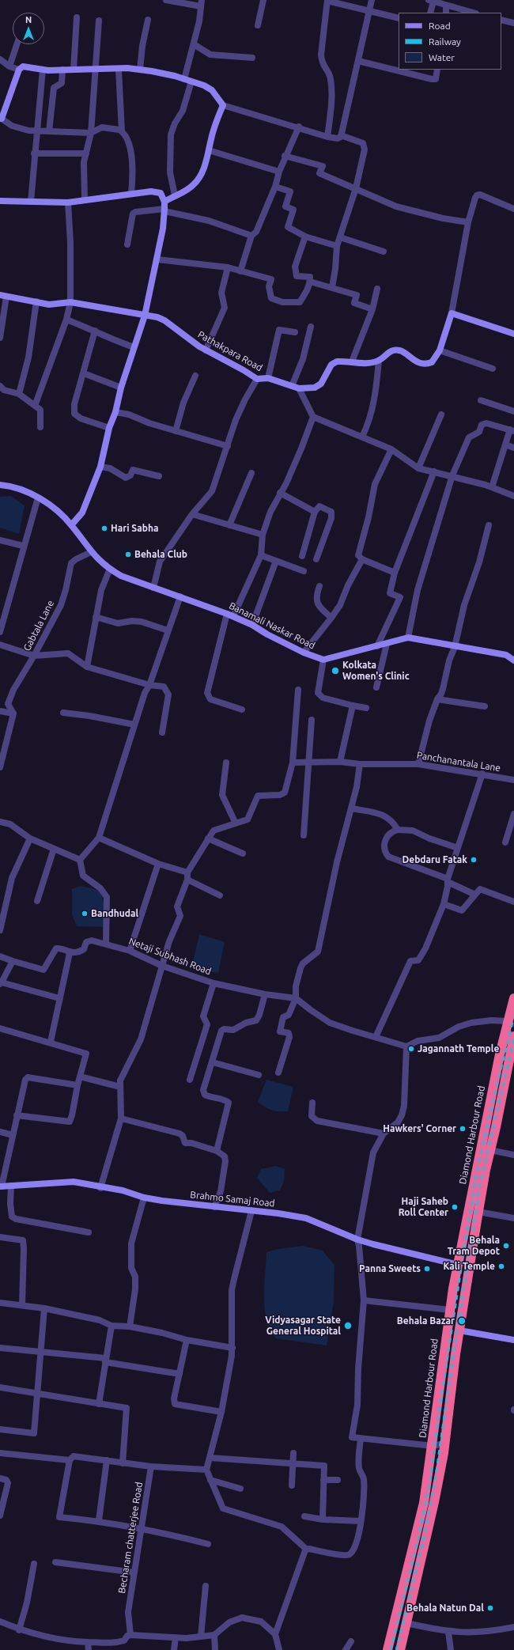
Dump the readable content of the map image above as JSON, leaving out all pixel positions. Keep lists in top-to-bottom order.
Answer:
{
  "streets": {
    "highway": ["Diamond Harbour Road"],
    "street": [
      "Pathakpara Road",
      "Gabtala Lane",
      "Banamali Naskar Road",
      "Panchanantala Lane",
      "Netaji Subhash Road",
      "Brahmo Samaj Road",
      "Becharam chatterjee Road"
    ]
  },
  "crossings": [
    ["Gabtala Lane", "Banamali Naskar Road"],
    ["Diamond Harbour Road", "Brahmo Samaj Road"]
  ],
  "places": [
    "Hari Sabha",
    "Behala Club",
    "Kolkata Women's Clinic",
    "Debdaru Fatak",
    "Bandhudal",
    "Jagannath Temple",
    "Hawkers' Corner",
    "Haji Saheb Roll Center",
    "Behala Tram Depot",
    "Kali Temple",
    "Panna Sweets",
    "Behala Bazar",
    "Vidyasagar State General Hospital",
    "Behala Natun Dal"
  ],
  "legend": ["Road", "Railway", "Water"],
  "north": "top"
}
